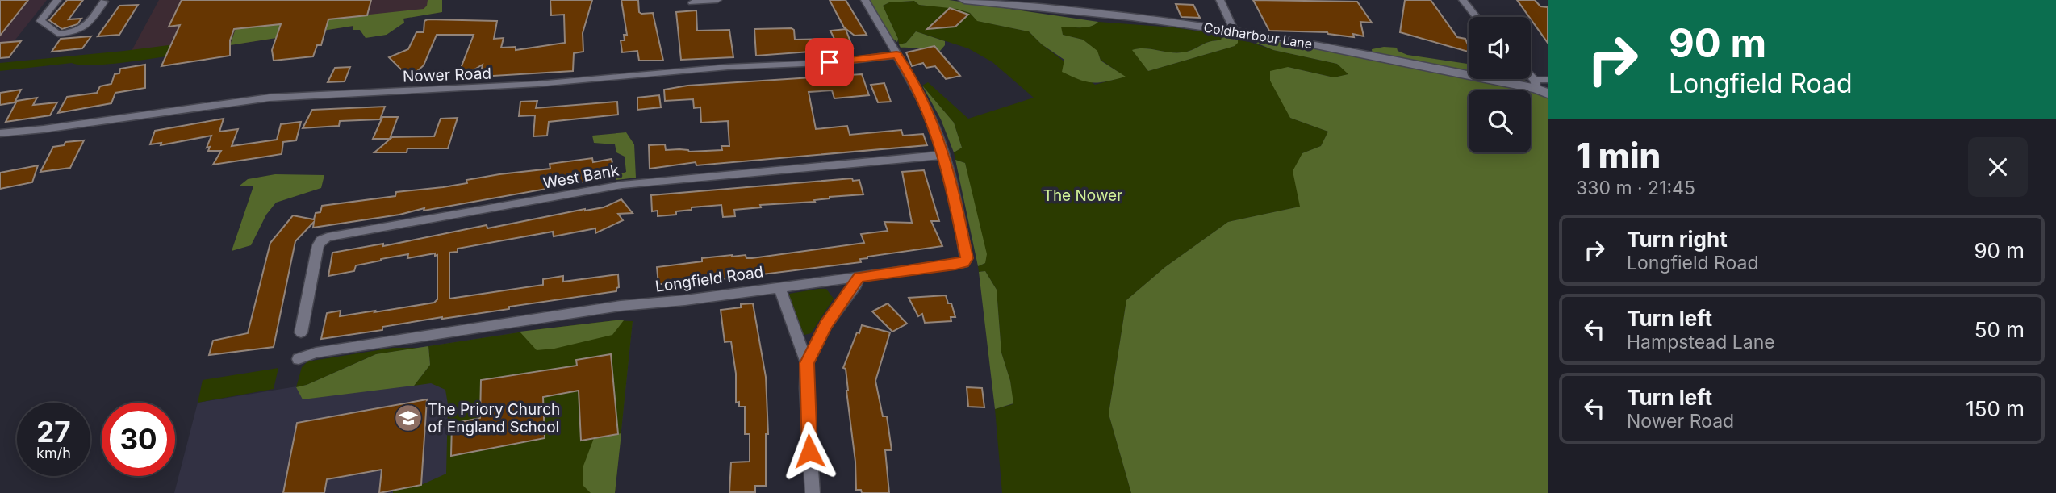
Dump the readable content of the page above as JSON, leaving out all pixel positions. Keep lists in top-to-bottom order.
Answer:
{
  "streets": {
    "street": [
      "Coldharbour Lane",
      "Nower Road",
      "West Bank",
      "Longfield Road"
    ]
  },
  "crossings": [
    ["West Bank", "Longfield Road"]
  ],
  "parks": ["The Nower"],
  "places": {
    "school or university": ["The Priory Church of England School"]
  },
  "page": {
    "turn": ["90 m", "Longfield Road"],
    "heading": ["1 min", "330 m · 21:45"],
    "list": [
      {
        "name": "Turn right",
        "note": "Longfield Road",
        "value": "90 m"
      },
      {
        "name": "Turn left",
        "note": "Hampstead Lane",
        "value": "50 m"
      },
      {
        "name": "Turn left",
        "note": "Nower Road",
        "value": "150 m"
      }
    ],
    "speed": "27 km/h",
    "limit": "30"
  }
}
